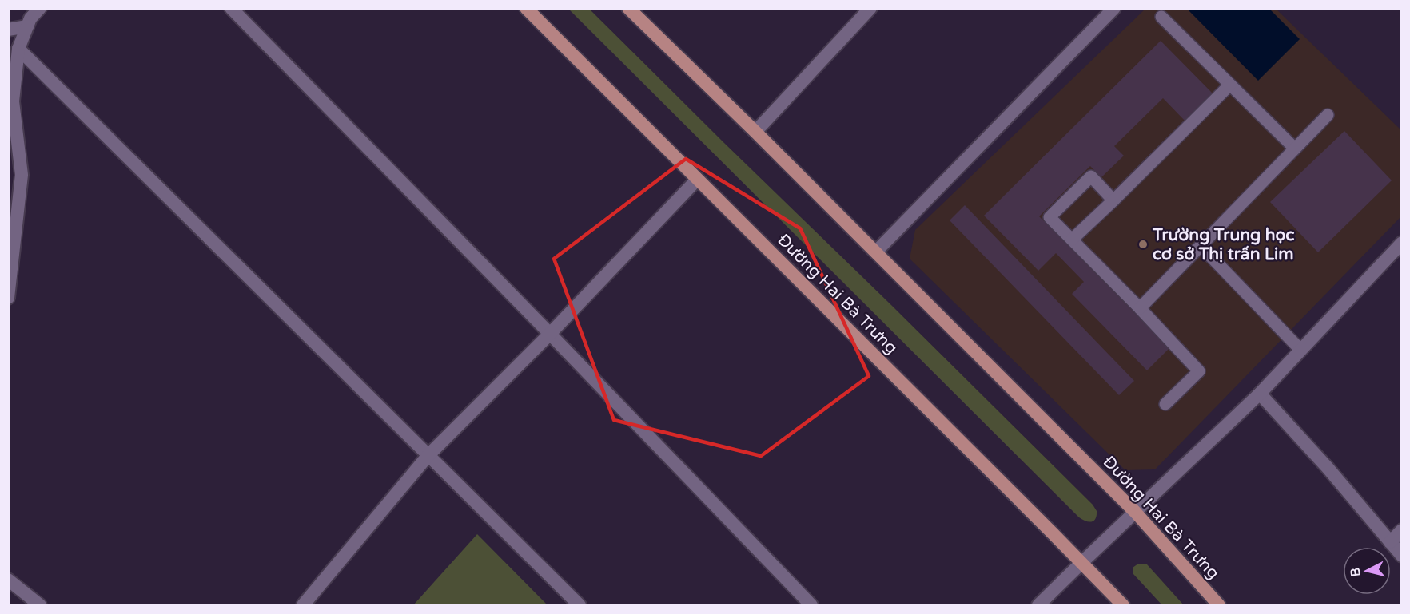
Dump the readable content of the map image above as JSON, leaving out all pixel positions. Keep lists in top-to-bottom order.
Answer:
{
  "streets": {
    "main road": ["Đường Hai Bà Trưng"]
  },
  "places": ["Trường Trung học cơ sở Thị trấn Lim"],
  "north": "left"
}
